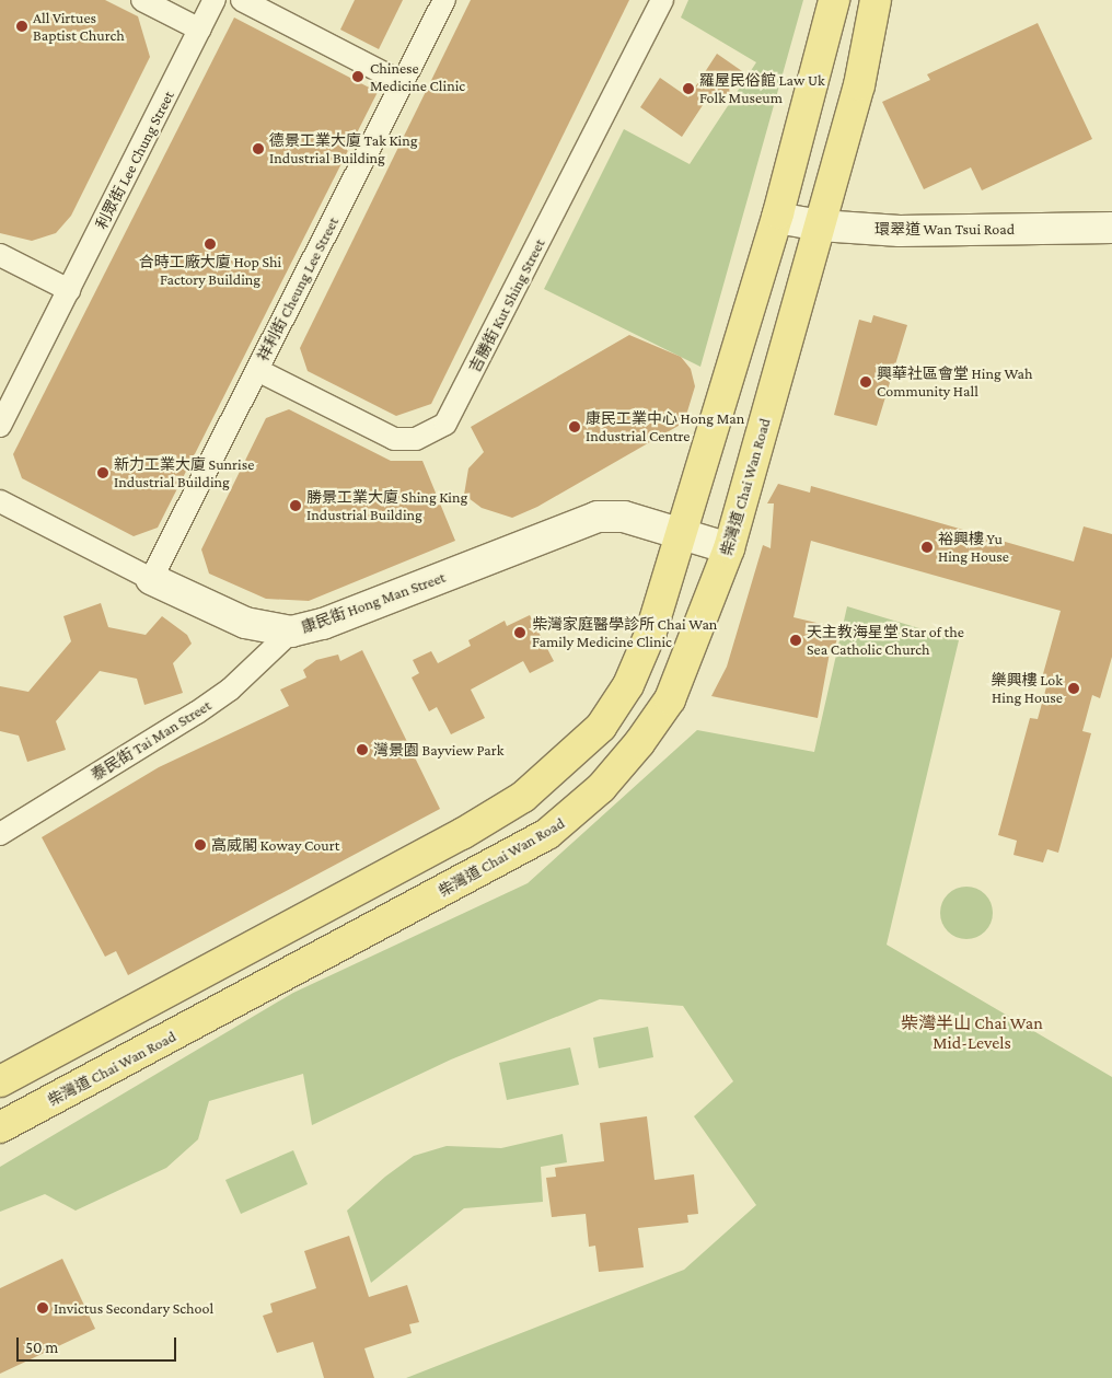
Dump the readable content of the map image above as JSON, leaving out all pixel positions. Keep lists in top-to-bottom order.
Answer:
{
  "streets": {
    "main road": ["柴灣道 Chai Wan Road"],
    "street": [
      "利眾街 Lee Chung Street",
      "環翠道 Wan Tsui Road",
      "祥利街 Cheung Lee Street",
      "吉勝街 Kut Shing Street",
      "康民街 Hong Man Street",
      "泰民街 Tai Man Street"
    ]
  },
  "crossings": [
    ["環翠道 Wan Tsui Road", "柴灣道 Chai Wan Road"],
    ["祥利街 Cheung Lee Street", "吉勝街 Kut Shing Street"],
    ["祥利街 Cheung Lee Street", "康民街 Hong Man Street"],
    ["柴灣道 Chai Wan Road", "康民街 Hong Man Street"],
    ["康民街 Hong Man Street", "泰民街 Tai Man Street"]
  ],
  "districts": ["柴灣半山 Chai Wan Mid-Levels"],
  "places": [
    "All Virtues Baptist Church",
    "Chinese Medicine Clinic",
    "羅屋民俗館 Law Uk Folk Museum",
    "德景工業大廈 Tak King Industrial Building",
    "合時工廠大廈 Hop Shi Factory Building",
    "興華社區會堂 Hing Wah Community Hall",
    "康民工業中心 Hong Man Industrial Centre",
    "新力工業大廈 Sunrise Industrial Building",
    "勝景工業大廈 Shing King Industrial Building",
    "裕興樓 Yu Hing House",
    "柴灣家庭醫學診所 Chai Wan Family Medicine Clinic",
    "天主教海星堂 Star of the Sea Catholic Church",
    "樂興樓 Lok Hing House",
    "灣景園 Bayview Park",
    "高威閣 Koway Court",
    "Invictus Secondary School"
  ],
  "scale_bar": "50 m"
}
